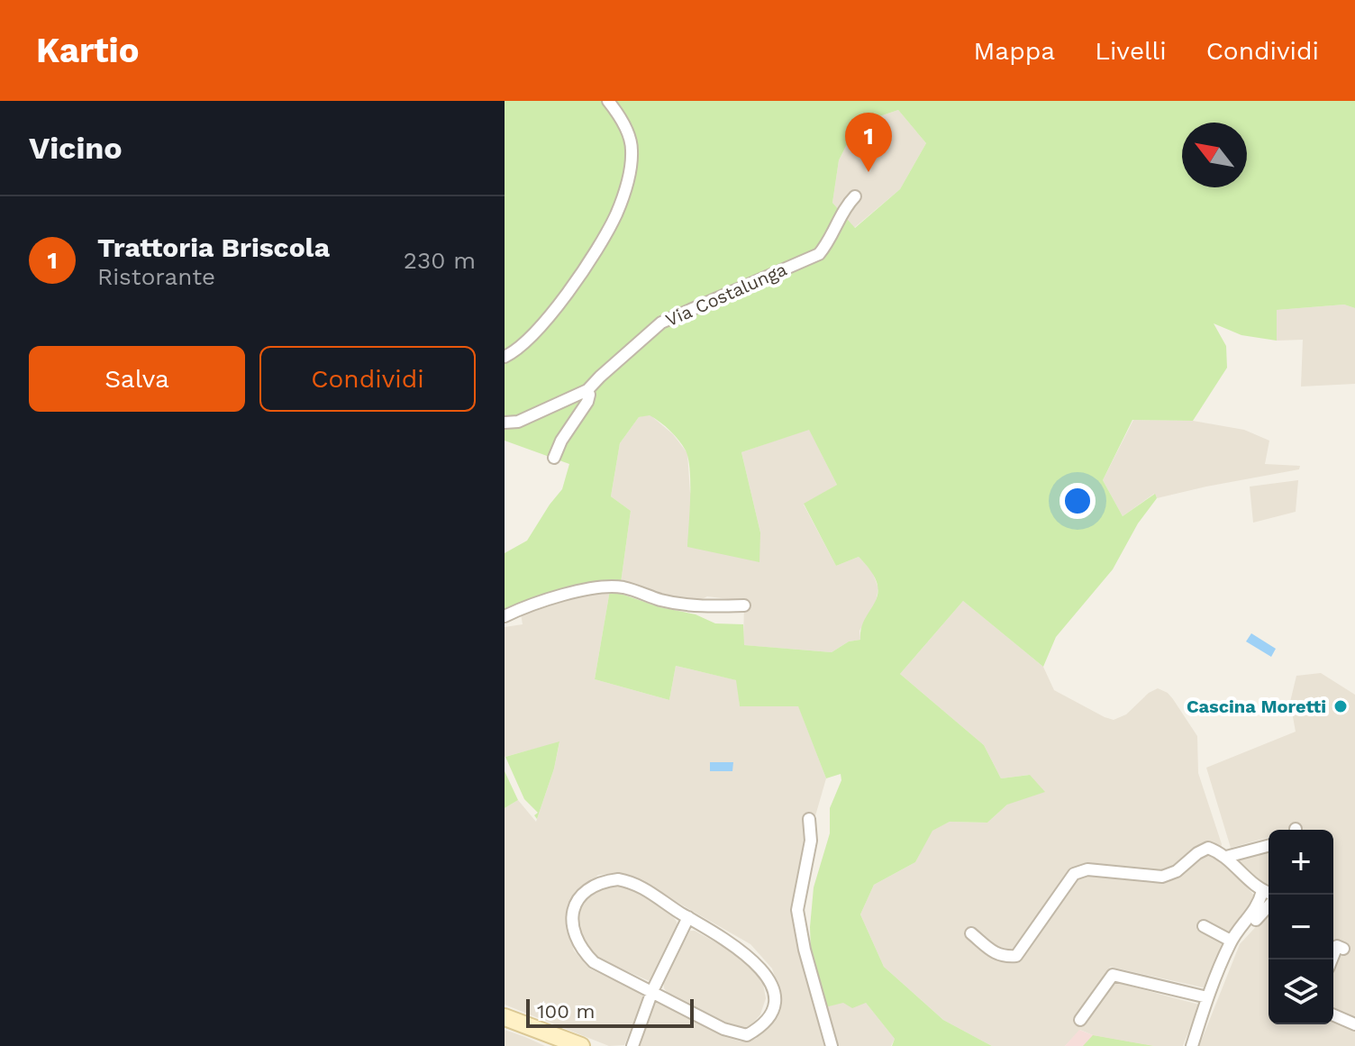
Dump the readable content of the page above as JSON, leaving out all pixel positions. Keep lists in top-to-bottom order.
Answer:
{
  "streets": {
    "street": ["Via Costalunga"]
  },
  "places": ["Cascina Moretti"],
  "scale_bar": "100 m",
  "north": "top left",
  "page": {
    "header": "Kartio",
    "nav": ["Mappa", "Livelli", "Condividi"],
    "heading": "Vicino",
    "pins": "1",
    "list": [
      {
        "mark": "1",
        "name": "Trattoria Briscola",
        "note": "Ristorante",
        "value": "230 m"
      }
    ],
    "buttons": ["Salva", "Condividi"],
    "map_buttons": ["+", "−"],
    "scale": "100 m"
  }
}
